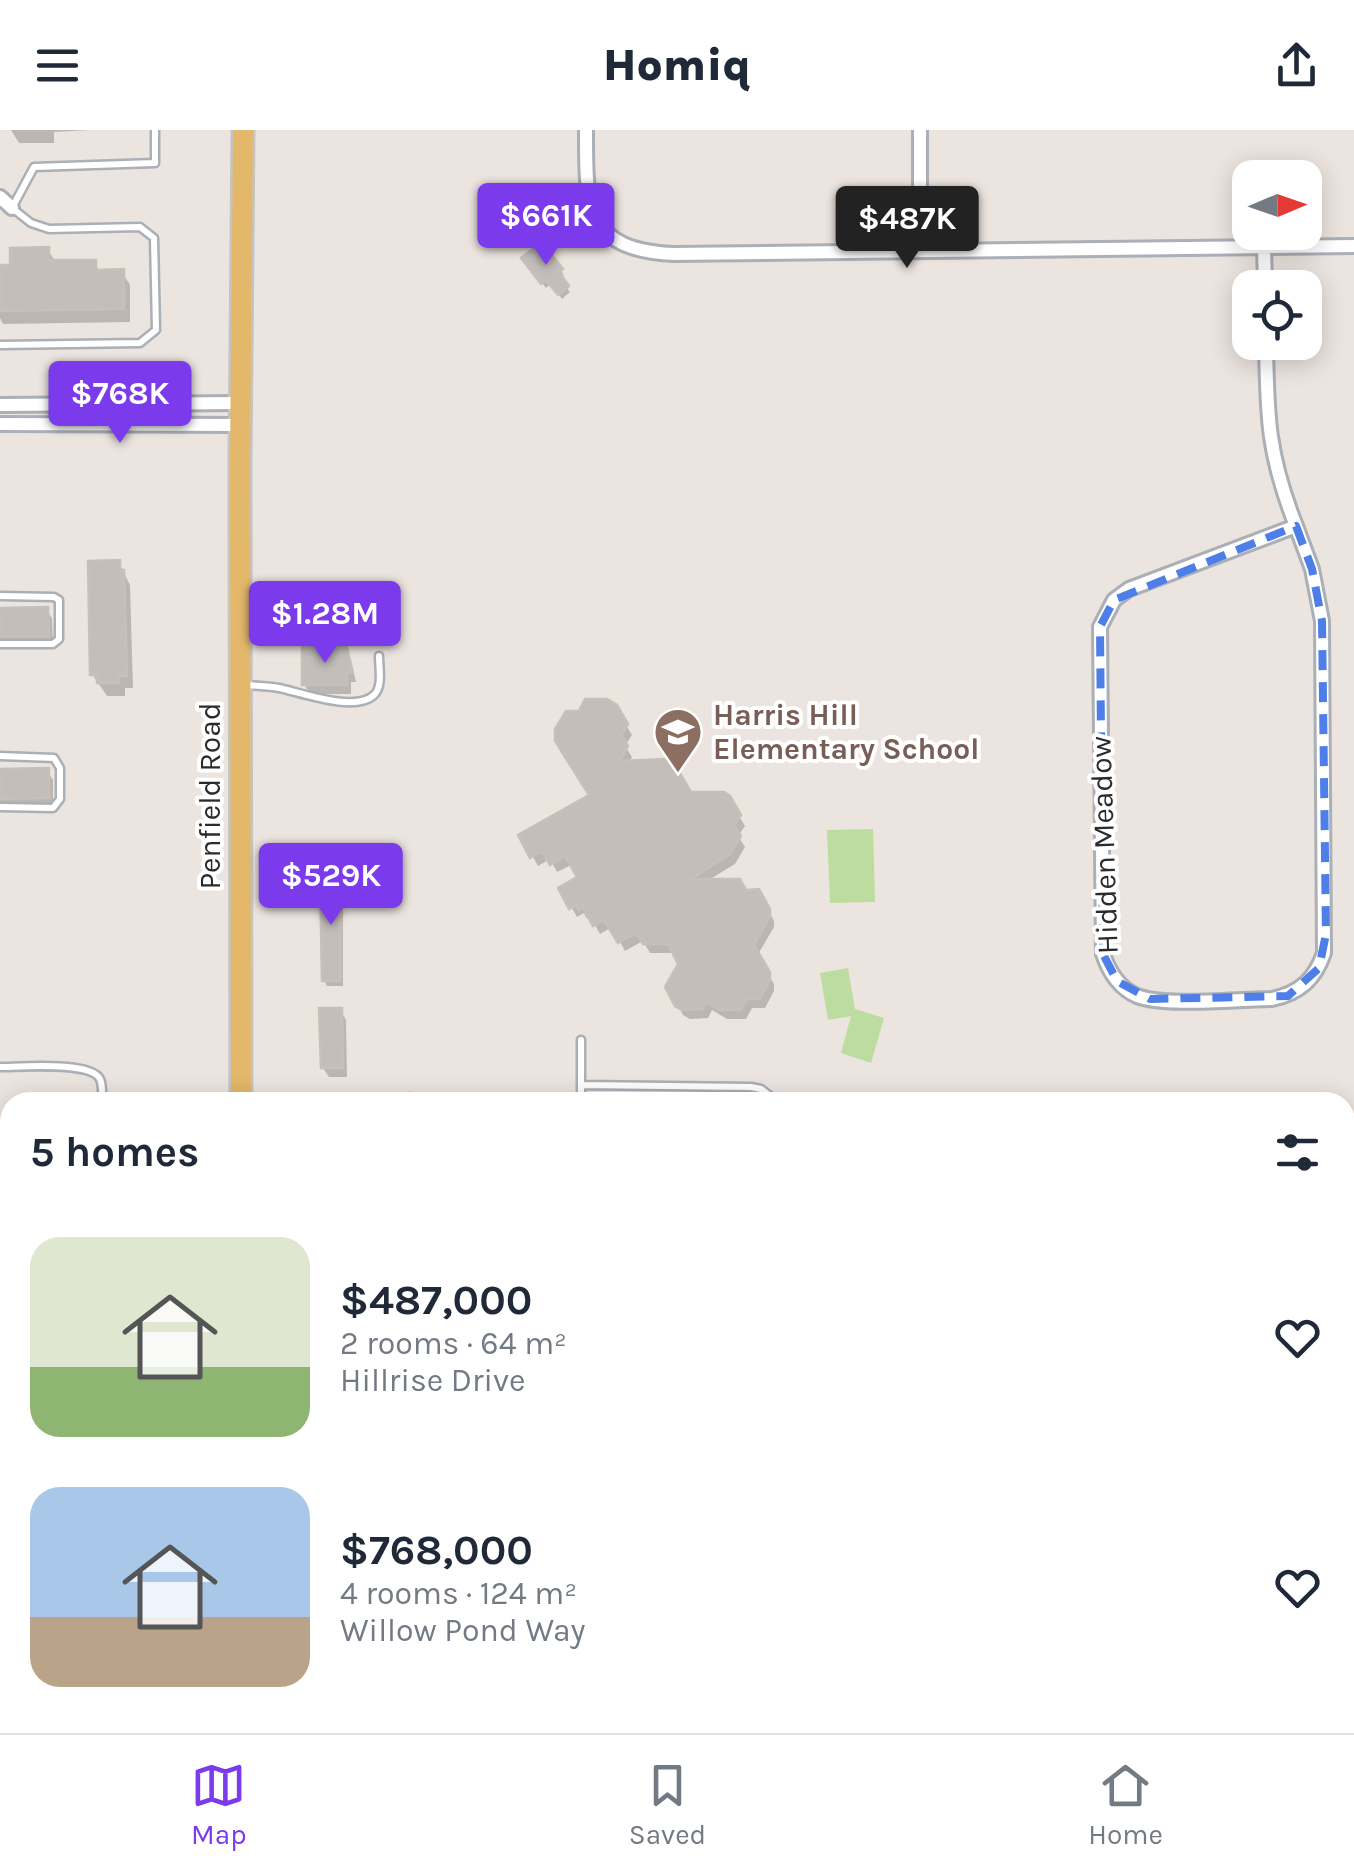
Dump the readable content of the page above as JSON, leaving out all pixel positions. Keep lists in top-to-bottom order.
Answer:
{
  "streets": {
    "main road": ["Penfield Road"],
    "street": ["Hidden Meadow"]
  },
  "places": {
    "school or university": ["Harris Hill Elementary School"]
  },
  "north": "right",
  "page": {
    "header": "Homiq",
    "price": [
      "$661K",
      "$487K",
      "$768K",
      "$1.28M",
      "$529K"
    ],
    "heading": "5 homes",
    "list": [
      {
        "name": "$487,000",
        "note": "2 rooms · 64 m² · Hillrise Drive"
      },
      {
        "name": "$768,000",
        "note": "4 rooms · 124 m² · Willow Pond Way"
      }
    ],
    "tabs": ["Map", "Saved", "Home"]
  }
}
